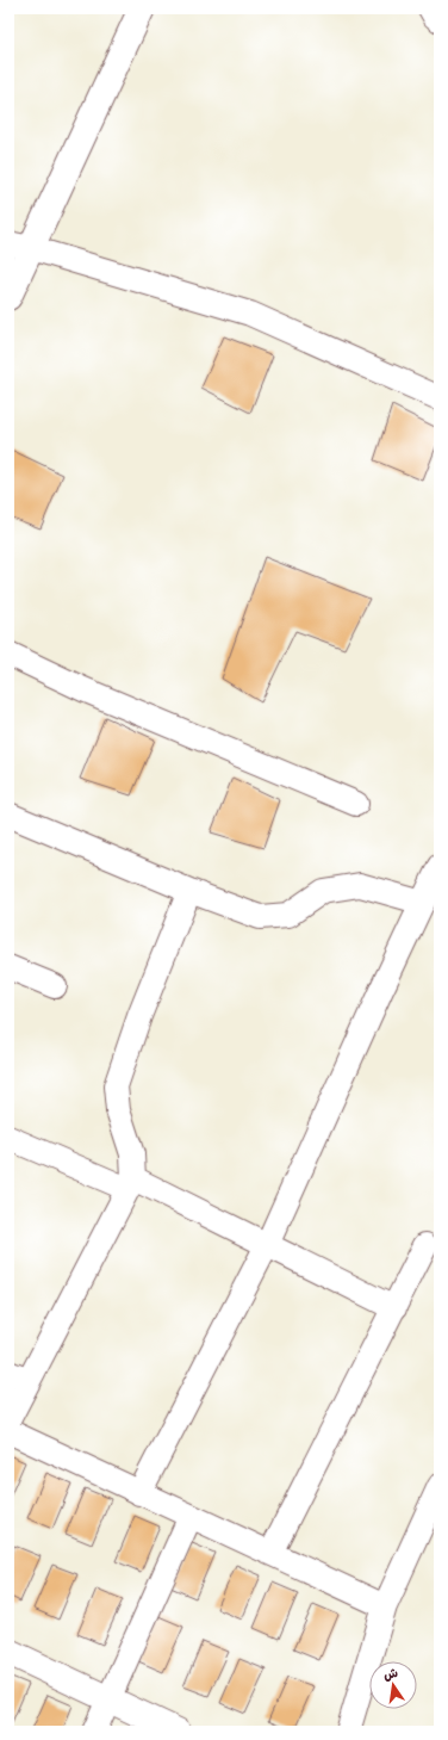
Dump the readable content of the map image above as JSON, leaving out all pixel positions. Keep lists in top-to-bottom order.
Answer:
{
  "north": "top"
}
